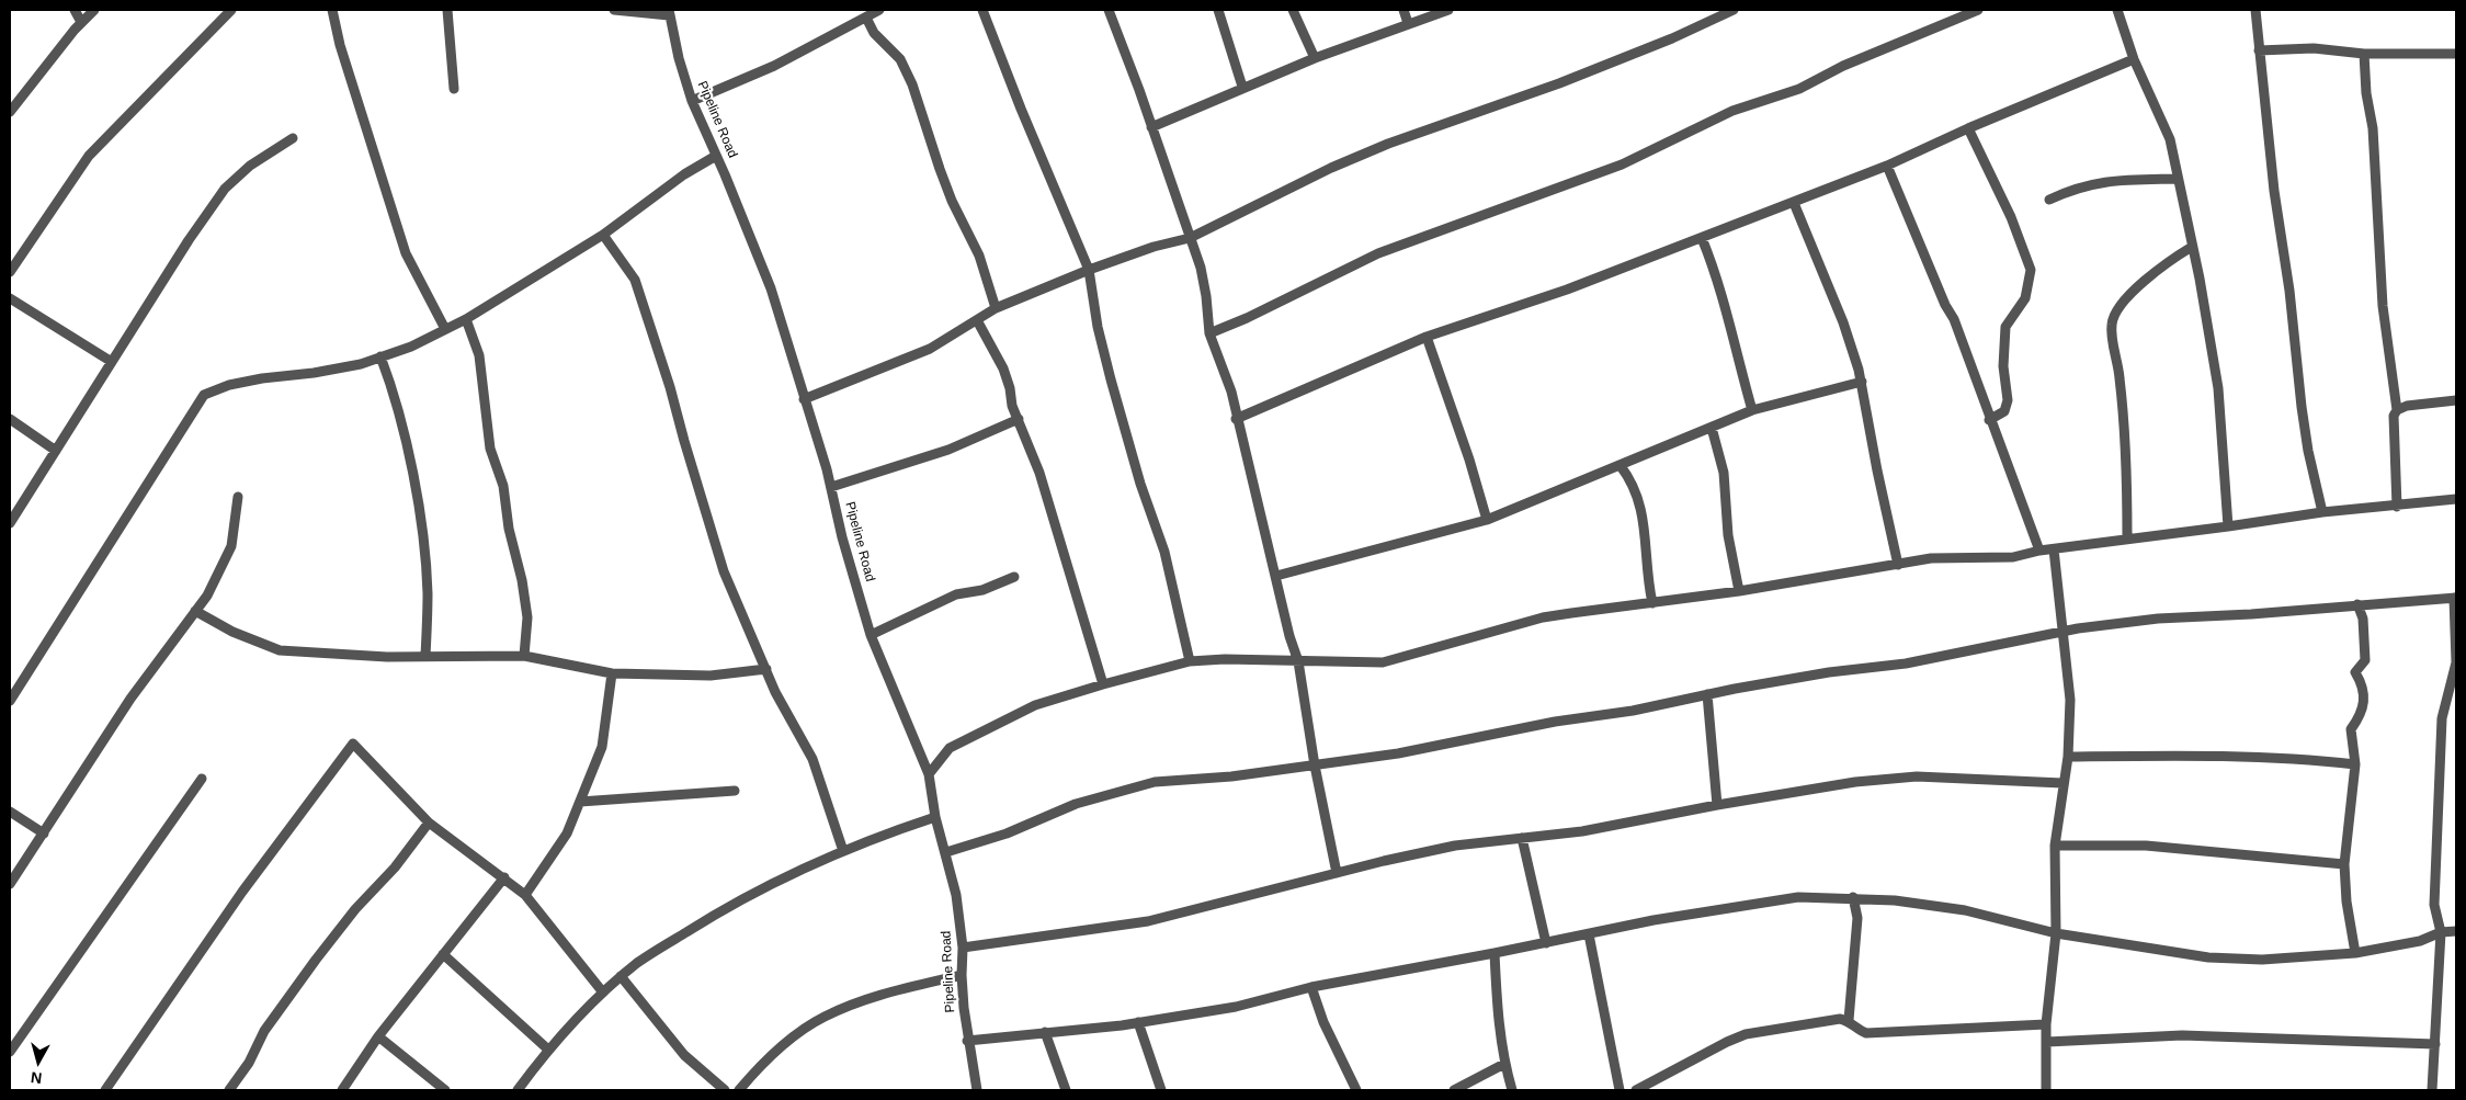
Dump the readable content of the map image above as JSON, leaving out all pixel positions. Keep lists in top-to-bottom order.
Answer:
{
  "streets": {
    "street": ["Pipeline Road"]
  },
  "north": "bottom"
}
